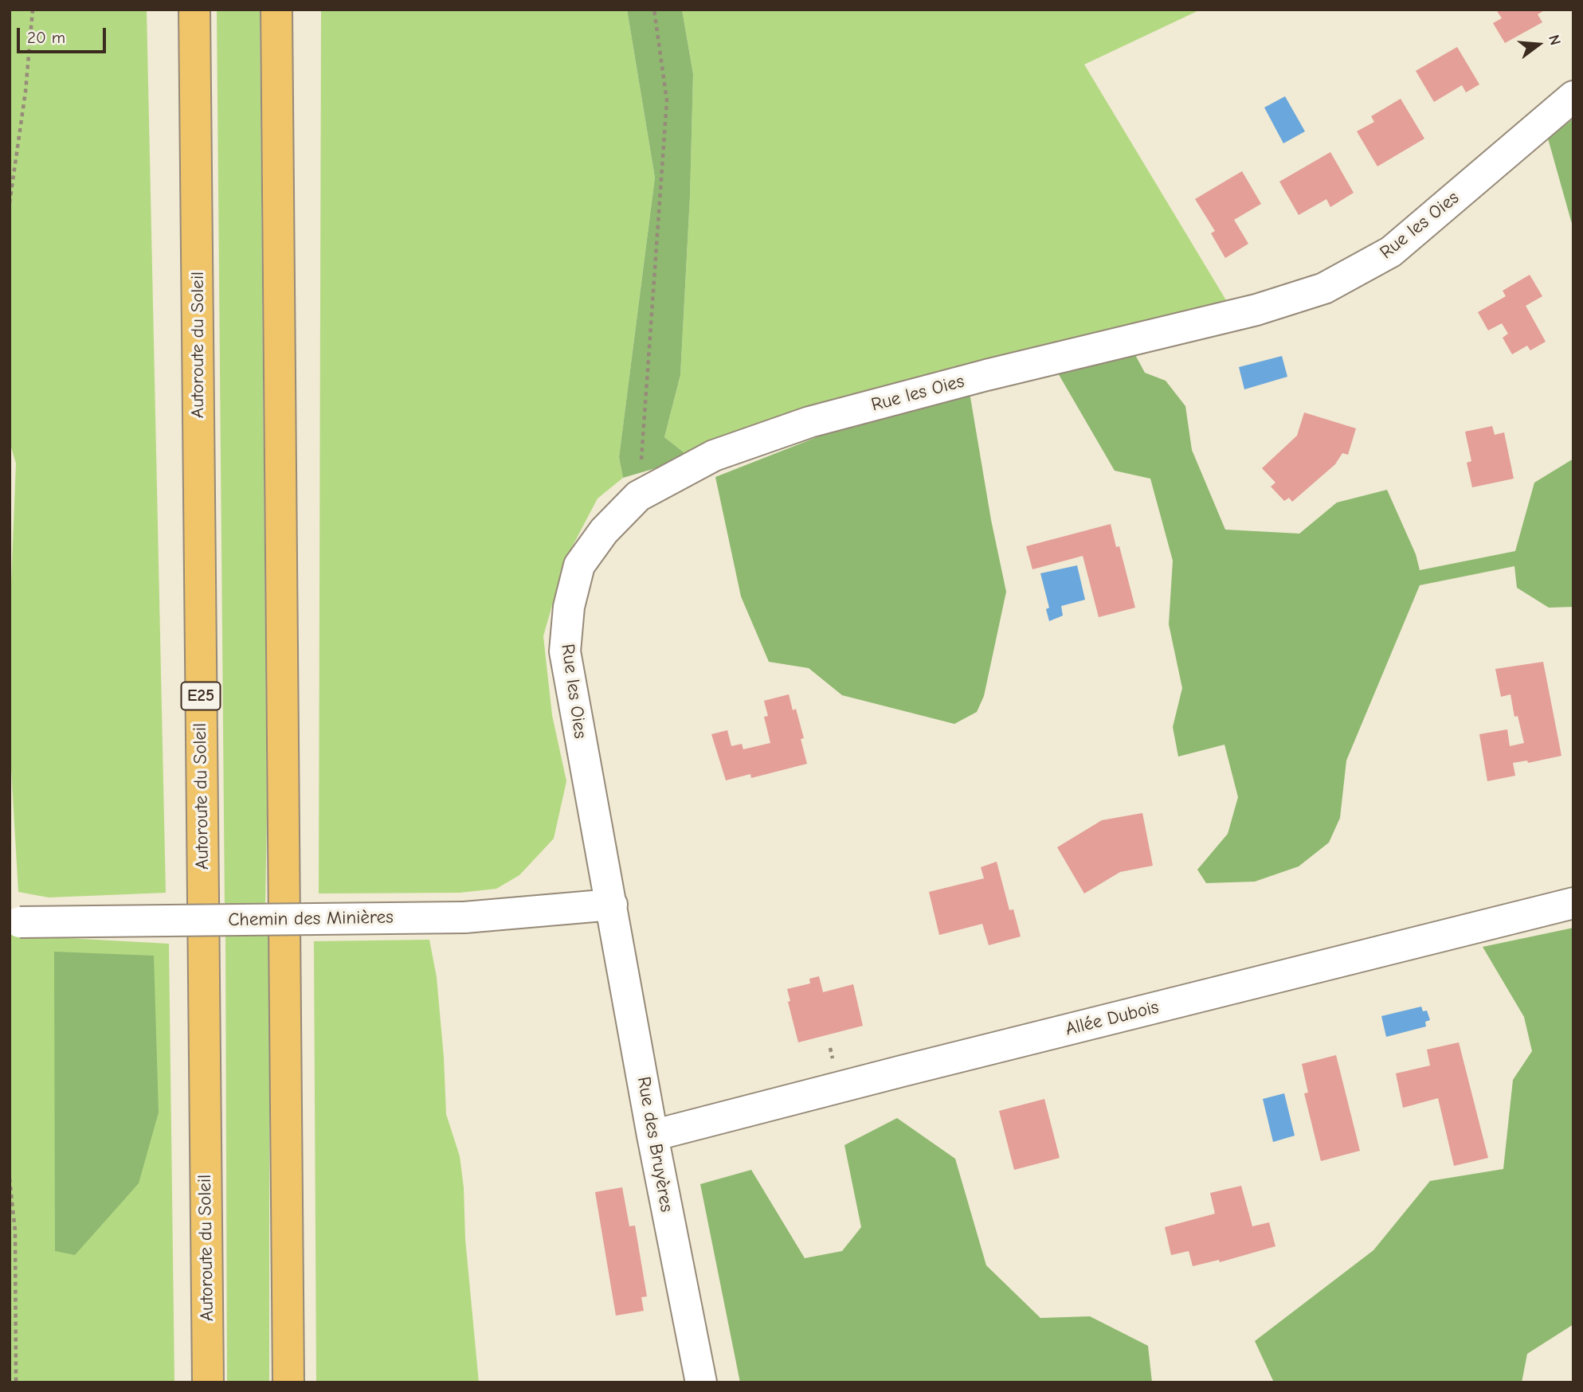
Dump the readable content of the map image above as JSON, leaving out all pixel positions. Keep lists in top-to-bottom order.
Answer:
{
  "streets": {
    "highway": ["Autoroute du Soleil", "E25"],
    "street": [
      "Rue les Oies",
      "Chemin des Minières",
      "Allée Dubois",
      "Rue des Bruyères"
    ]
  },
  "crossings": [
    ["Rue les Oies", "Chemin des Minières"],
    ["Rue les Oies", "Rue des Bruyères"],
    ["Chemin des Minières", "Rue des Bruyères"],
    ["Allée Dubois", "Rue des Bruyères"]
  ],
  "scale_bar": "20 m",
  "north": "right"
}
